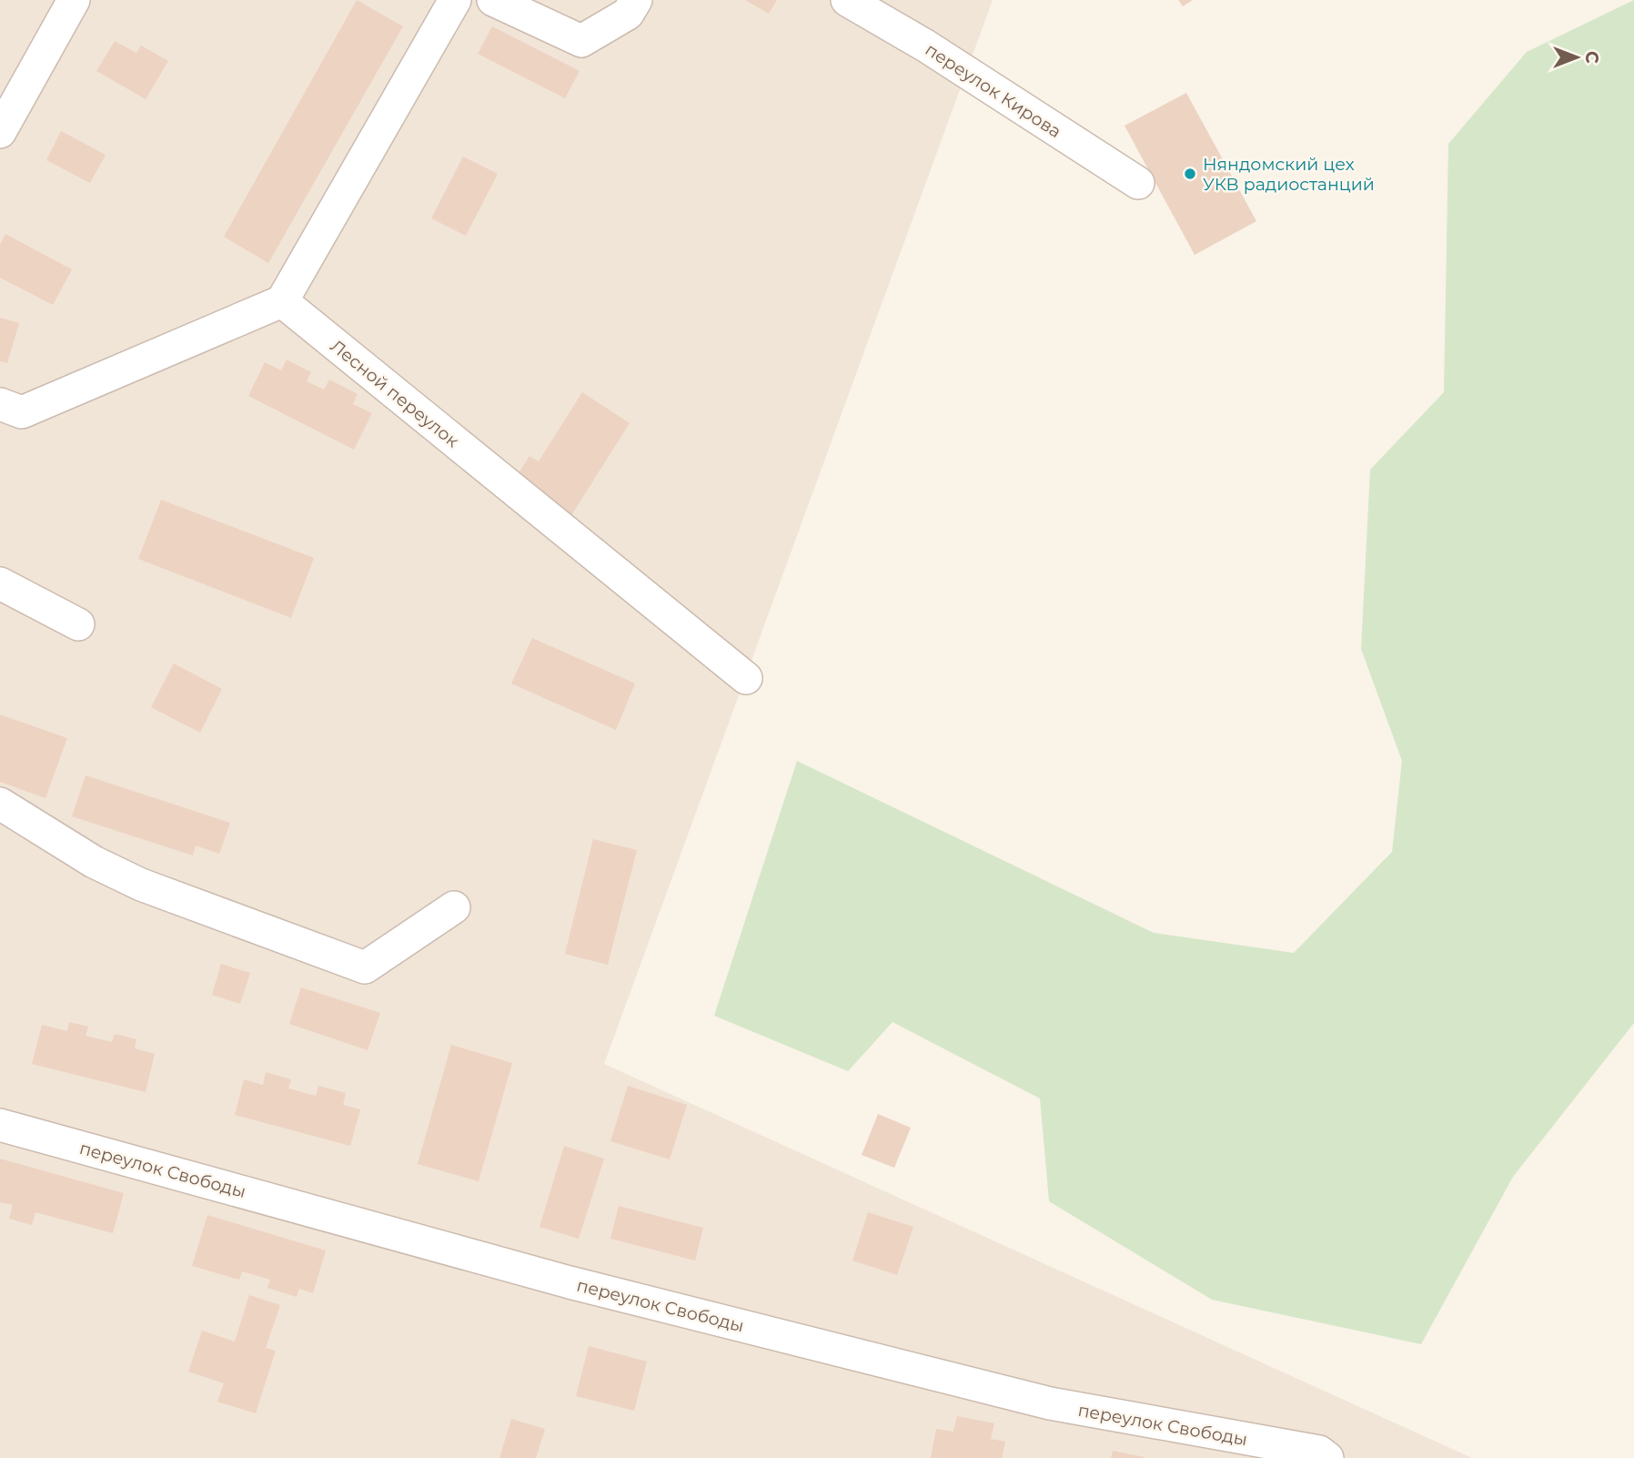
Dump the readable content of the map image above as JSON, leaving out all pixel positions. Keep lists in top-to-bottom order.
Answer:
{
  "streets": {
    "street": ["переулок Кирова", "Лесной переулок", "переулок Свободы"]
  },
  "places": ["Няндомский цех УКВ радиостанций"],
  "north": "right"
}
